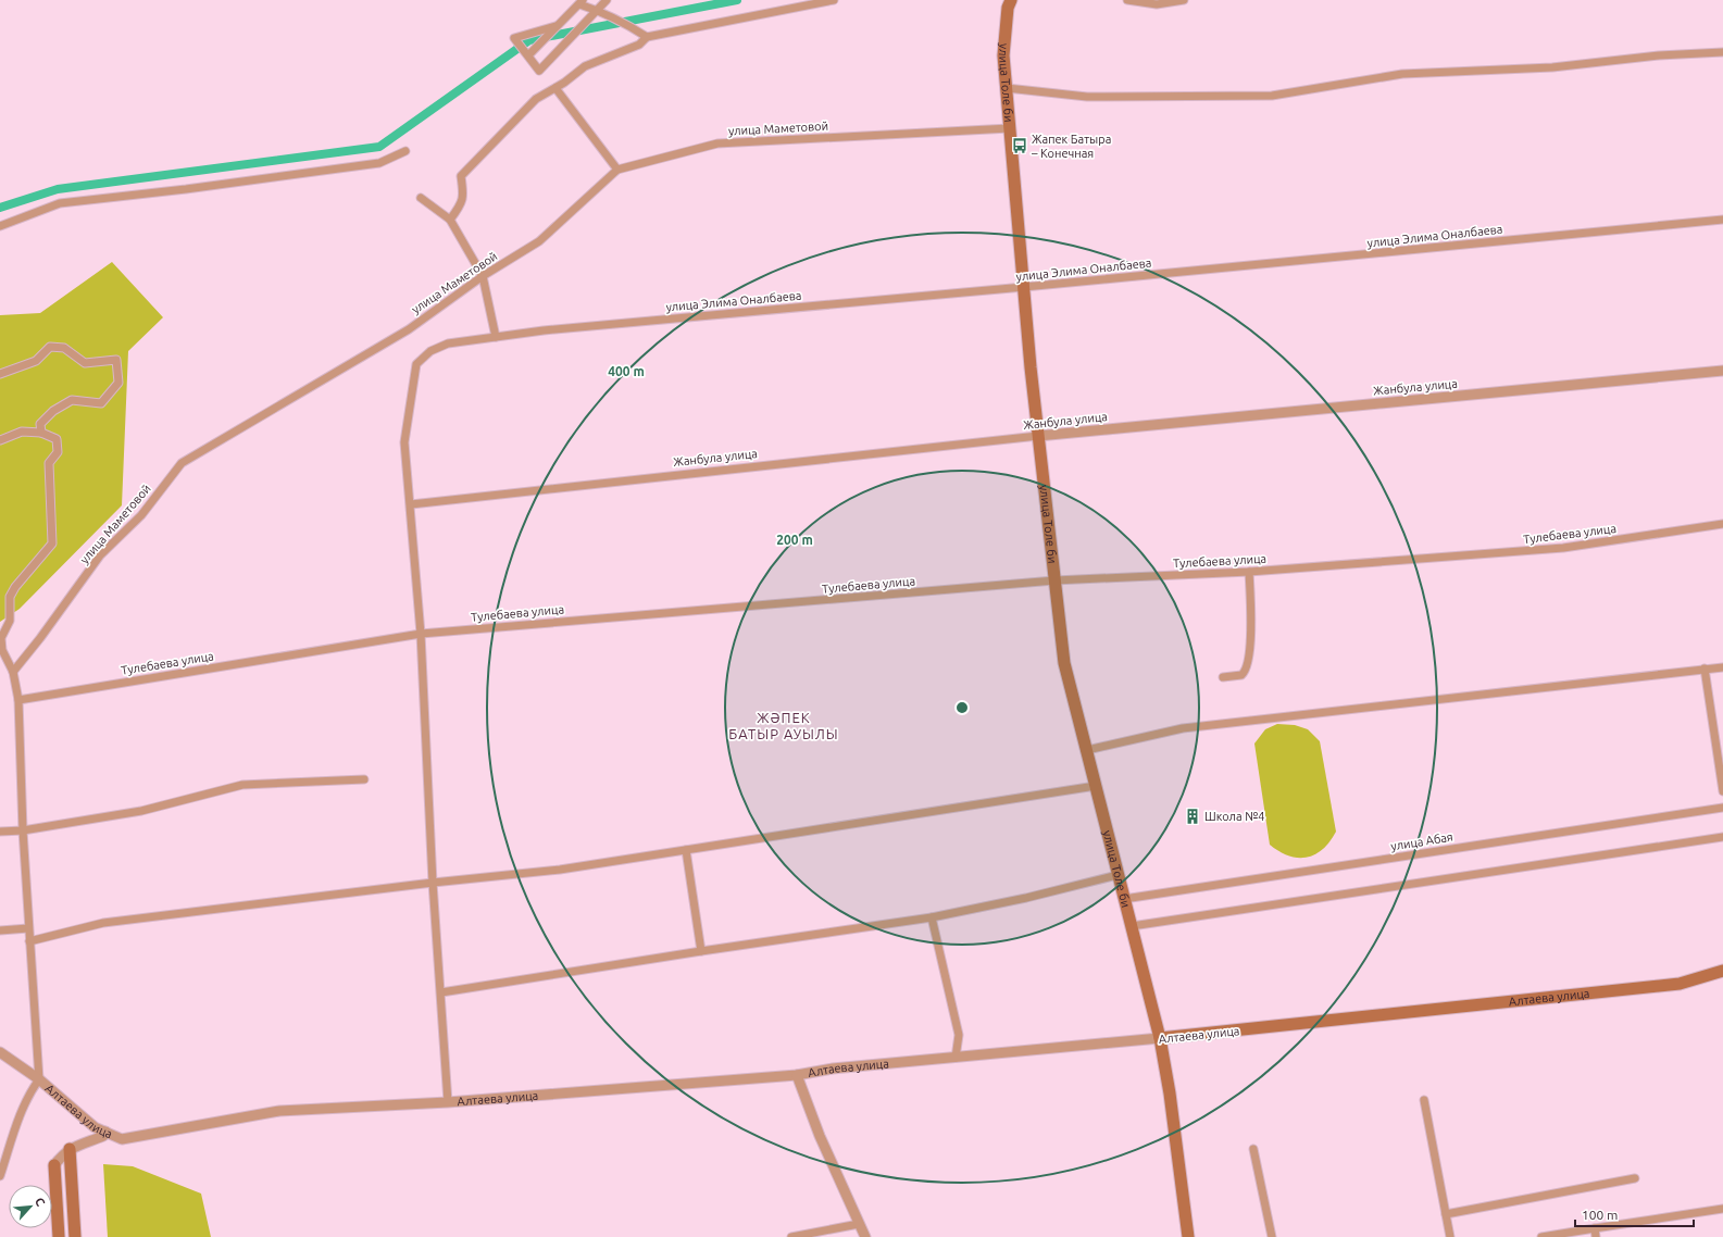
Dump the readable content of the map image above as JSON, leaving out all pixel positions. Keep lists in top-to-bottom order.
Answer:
{
  "streets": {
    "main road": ["улица Толе би", "Алтаева улица"],
    "street": [
      "улица Маметовой",
      "улица Элима Оналбаева",
      "Жанбула улица",
      "Тулебаева улица",
      "улица Абая"
    ]
  },
  "crossings": [
    ["улица Толе би", "улица Маметовой"],
    ["улица Толе би", "улица Элима Оналбаева"],
    ["улица Толе би", "Жанбула улица"],
    ["улица Толе би", "Тулебаева улица"],
    ["улица Толе би", "улица Абая"],
    ["улица Толе би", "Алтаева улица"],
    ["улица Элима Оналбаева", "Жанбула улица"],
    ["улица Элима Оналбаева", "Тулебаева улица"],
    ["улица Элима Оналбаева", "Алтаева улица"]
  ],
  "districts": ["ЖӘПЕК БАТЫР АУЫЛЫ"],
  "places": {
    "bus stop": ["Жапек Батыра – Конечная"],
    "building": ["Школа №4"]
  },
  "scale_bar": "100 m",
  "north": "top right",
  "rings": ["400 m", "200 m"]
}
